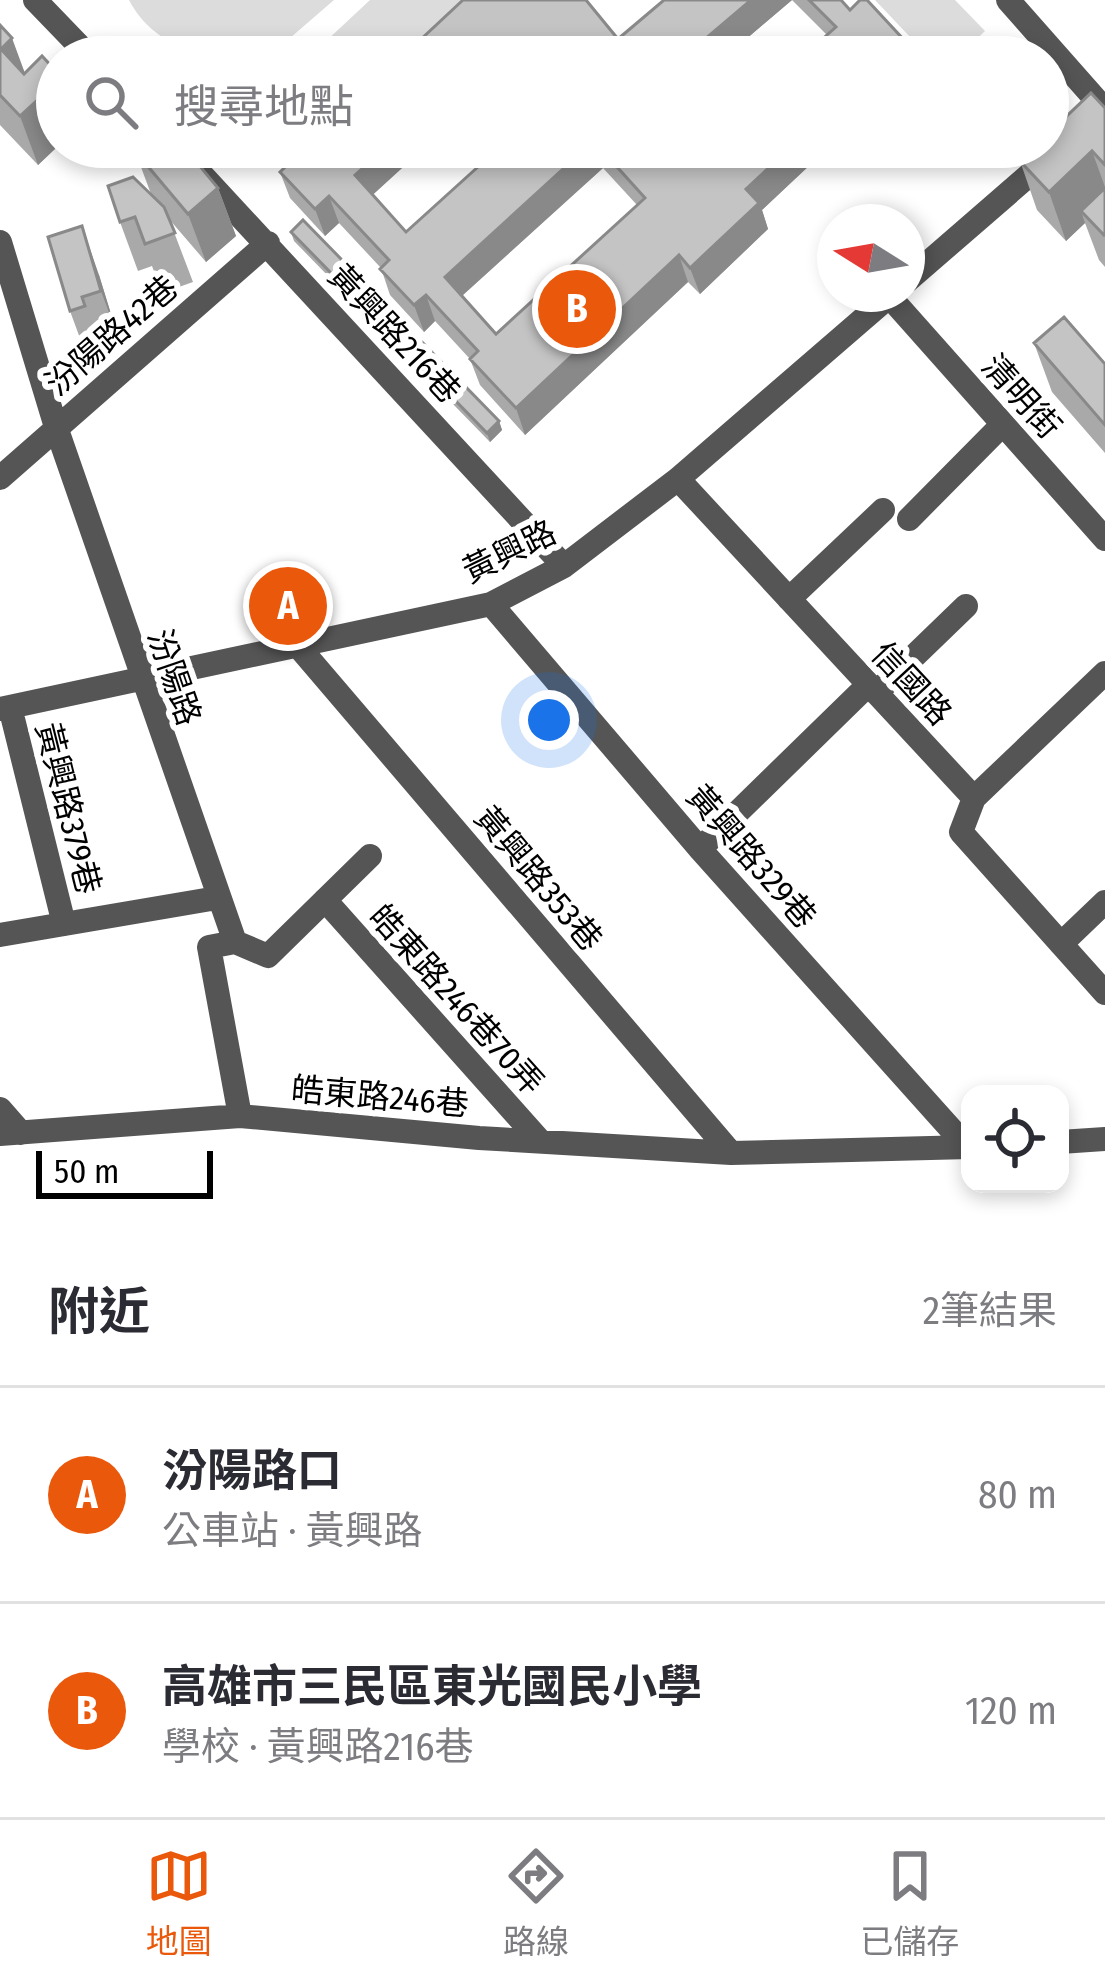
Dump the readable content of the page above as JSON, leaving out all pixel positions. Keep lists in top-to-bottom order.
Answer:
{
  "streets": {
    "street": [
      "黃興路216巷",
      "汾陽路42巷",
      "清明街",
      "黃興路",
      "汾陽路",
      "信國路",
      "黃興路379巷",
      "黃興路329巷",
      "黃興路353巷",
      "皓東路246巷70弄",
      "皓東路246巷"
    ]
  },
  "crossings": [
    ["黃興路216巷", "汾陽路42巷"],
    ["黃興路216巷", "黃興路"],
    ["汾陽路42巷", "汾陽路"],
    ["黃興路", "汾陽路"],
    ["黃興路", "信國路"],
    ["黃興路", "黃興路379巷"],
    ["黃興路", "黃興路329巷"],
    ["黃興路", "黃興路353巷"],
    ["汾陽路", "皓東路246巷70弄"],
    ["黃興路353巷", "皓東路246巷"],
    ["皓東路246巷70弄", "皓東路246巷"]
  ],
  "scale_bar": "50 m",
  "north": "left",
  "page": {
    "search": "搜尋地點",
    "pins": ["B", "A"],
    "scale": "50 m",
    "heading": ["附近", "2筆結果"],
    "list": [
      {
        "mark": "A",
        "name": "汾陽路口",
        "note": "公車站 · 黃興路",
        "value": "80 m"
      },
      {
        "mark": "B",
        "name": "高雄市三民區東光國民小學",
        "note": "學校 · 黃興路216巷",
        "value": "120 m"
      }
    ],
    "nav": ["地圖", "路線", "已儲存"]
  }
}
